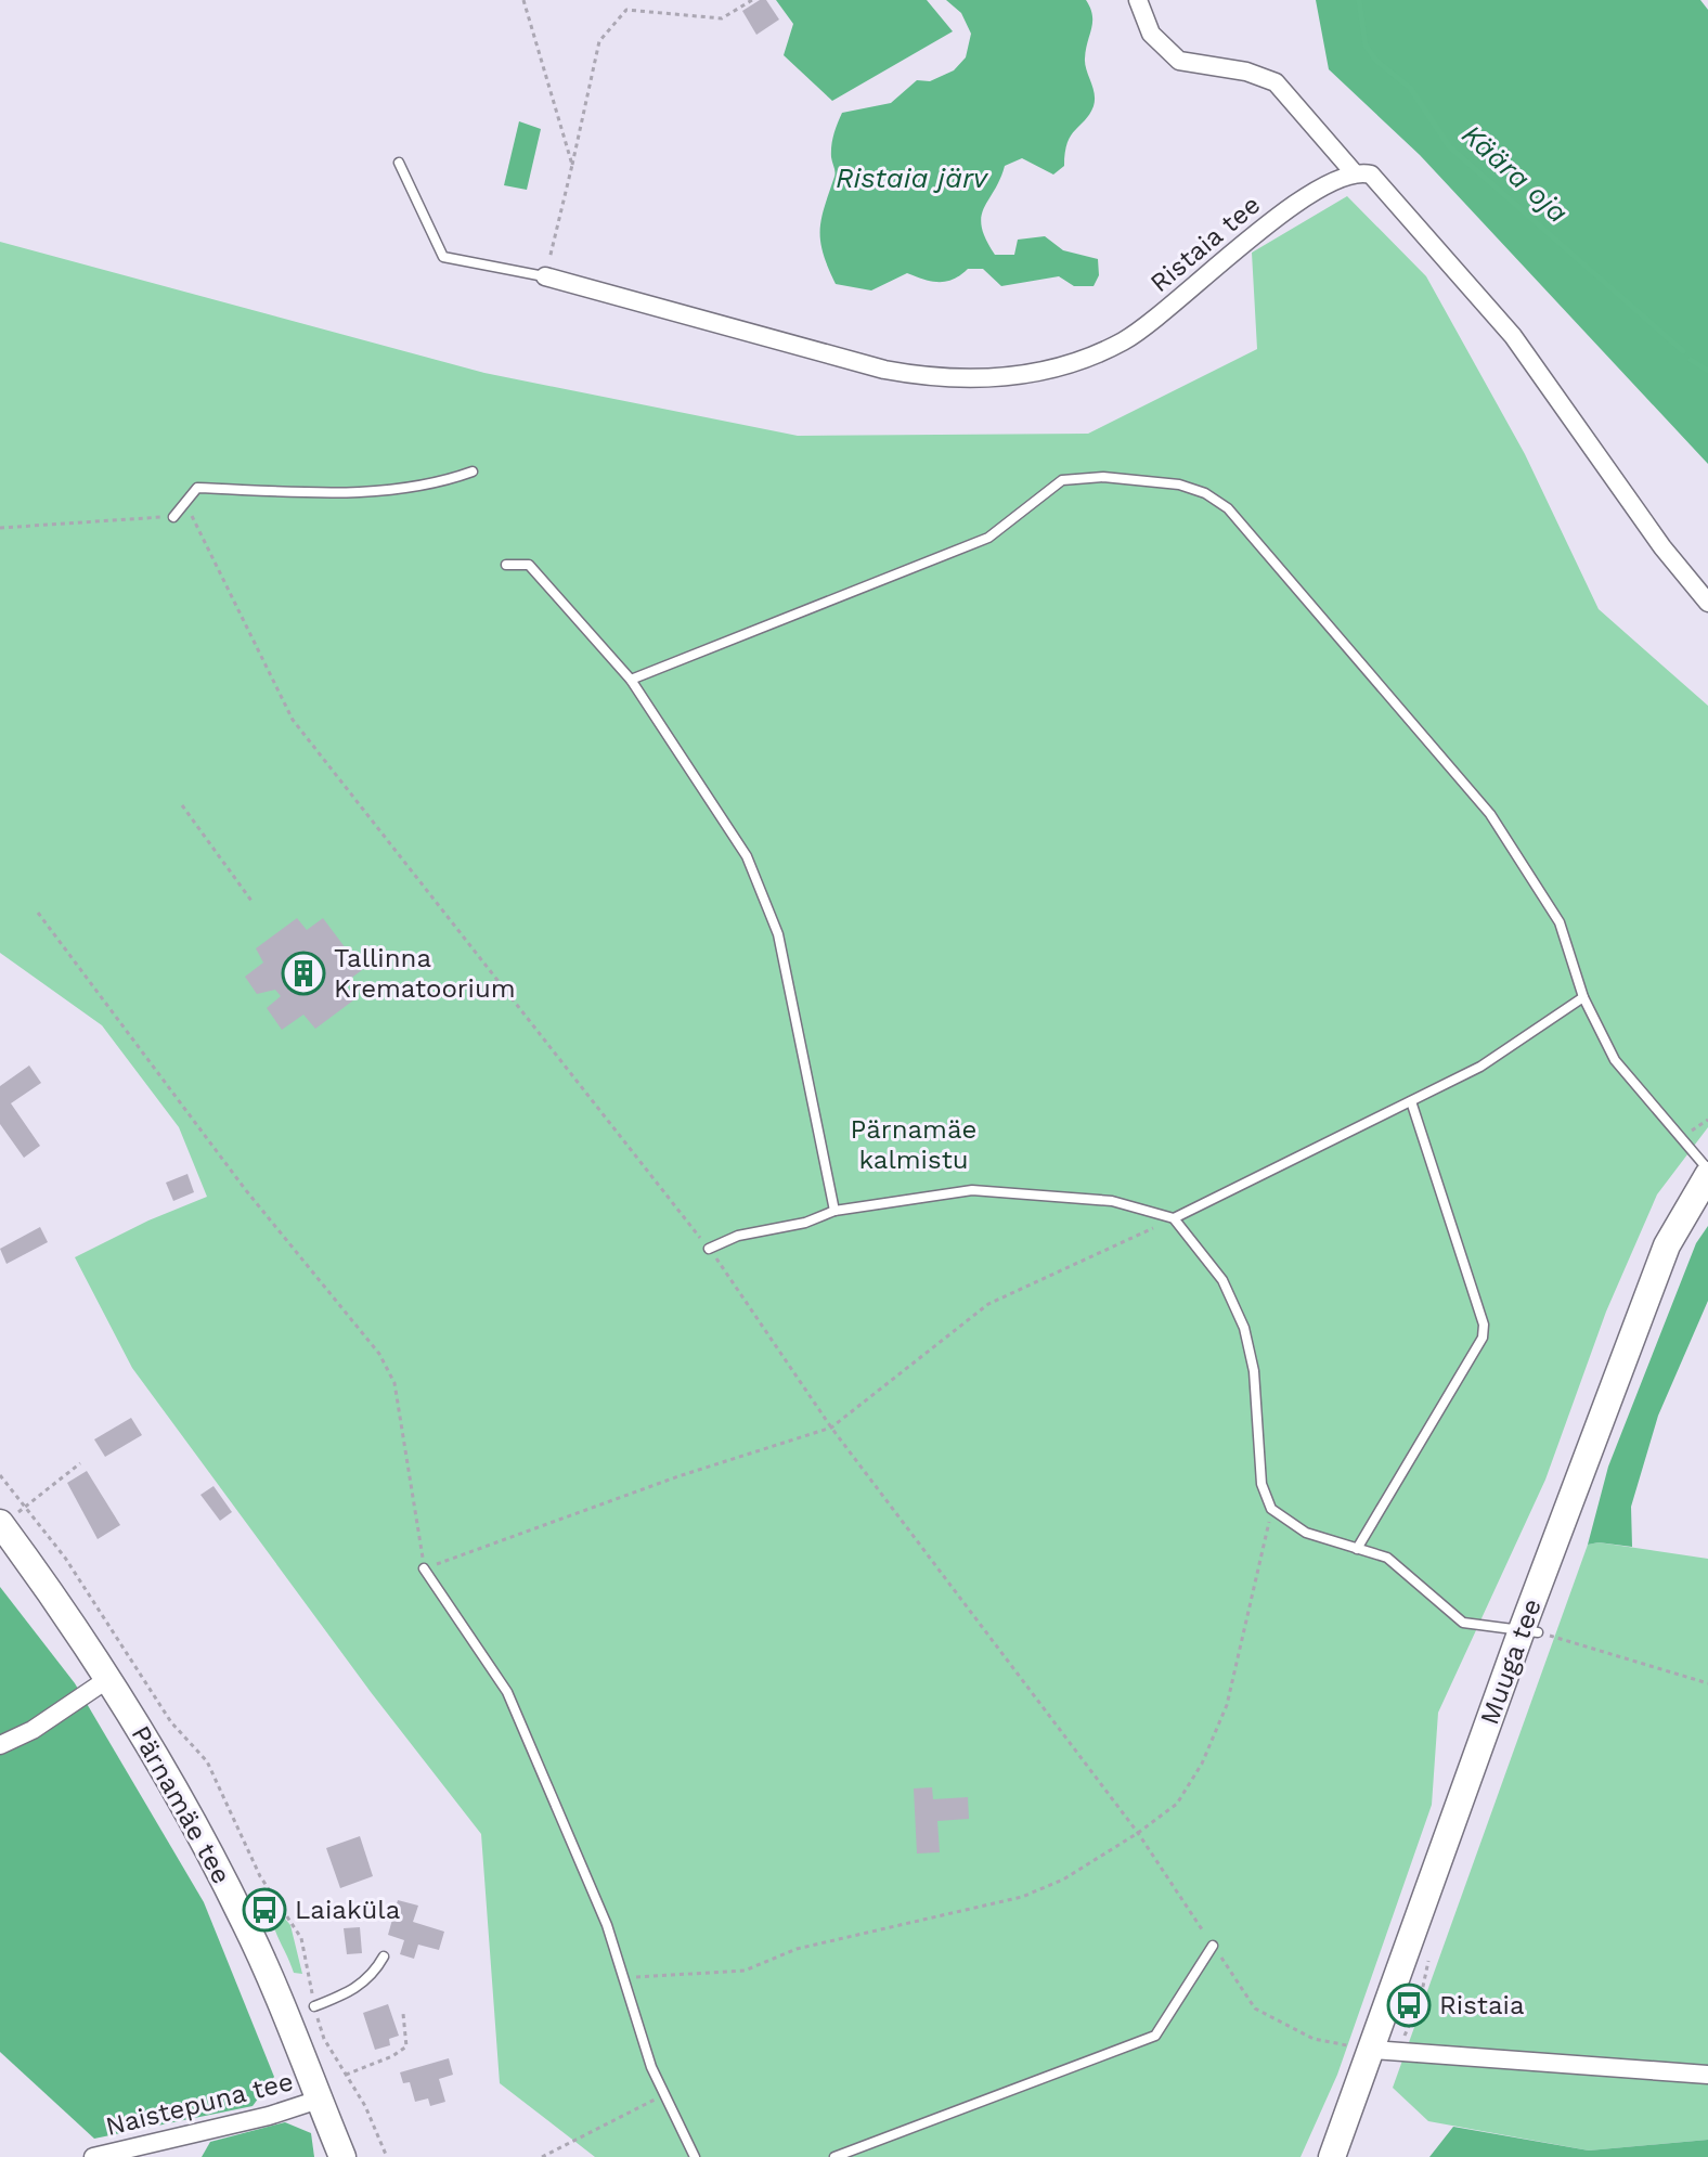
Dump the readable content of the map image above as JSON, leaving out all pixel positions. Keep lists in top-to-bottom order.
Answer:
{
  "streets": {
    "main road": ["Muuga tee", "Pärnamäe tee"],
    "street": ["Ristaia tee", "Naistepuna tee"]
  },
  "crossings": [
    ["Pärnamäe tee", "Naistepuna tee"]
  ],
  "water": ["Käära oja", "Ristaia järv"],
  "parks": ["Pärnamäe kalmistu"],
  "places": {
    "building": ["Tallinna Krematoorium"],
    "bus stop": ["Laiaküla", "Ristaia"]
  }
}
